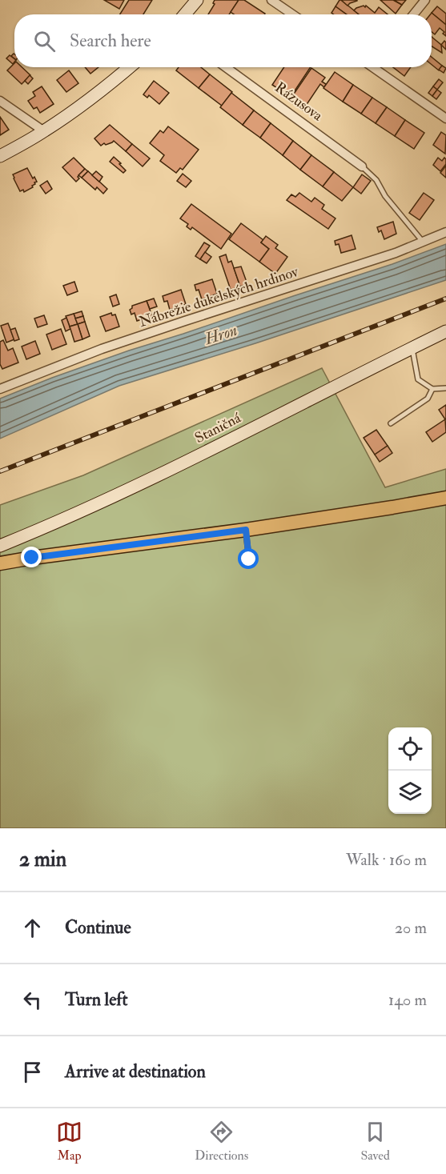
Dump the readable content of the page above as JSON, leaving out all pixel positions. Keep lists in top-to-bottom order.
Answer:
{
  "streets": {
    "street": ["Rázusova", "Nábrežie dukelských hrdinov", "Staničná"]
  },
  "water": ["Hron"],
  "page": {
    "search": "Search here",
    "heading": ["2 min", "Walk · 160 m"],
    "list": [
      ["Continue", "20 m"],
      ["Turn left", "140 m"],
      "Arrive at destination"
    ],
    "nav": ["Map", "Directions", "Saved"]
  }
}
